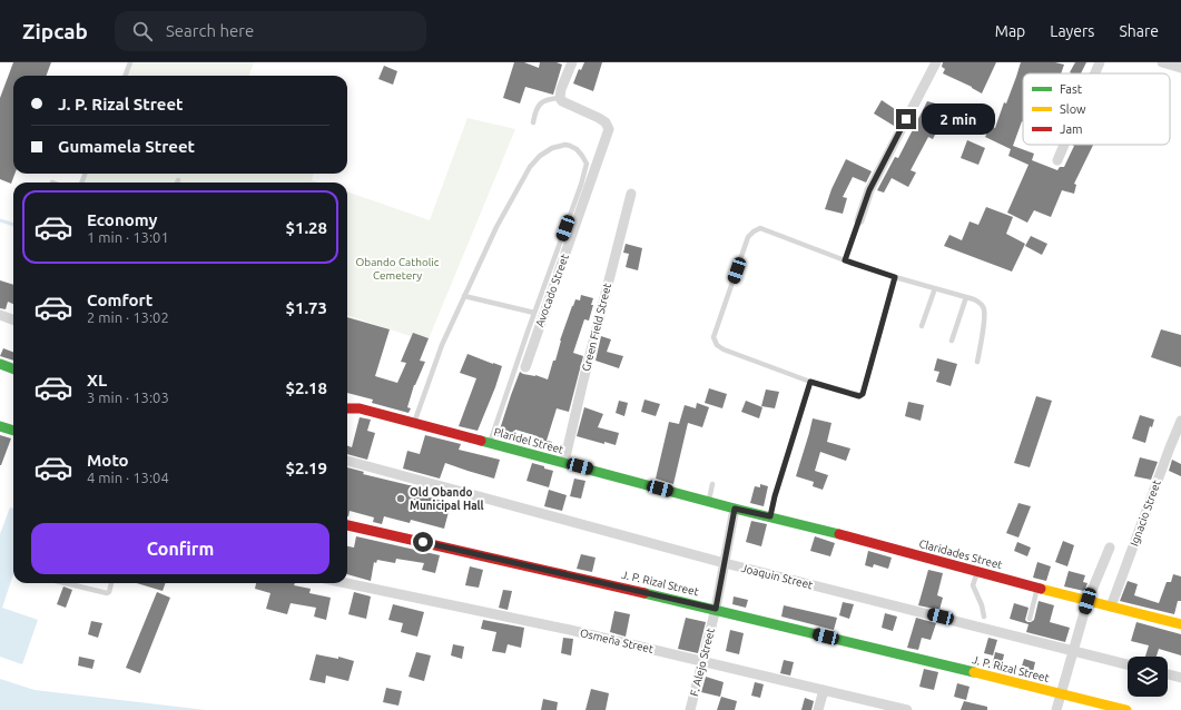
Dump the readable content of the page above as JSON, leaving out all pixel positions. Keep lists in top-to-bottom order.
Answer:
{
  "streets": {
    "street": [
      "Avocado Street",
      "Green Field Street",
      "Plaridel Street",
      "Ignacio Street",
      "Claridades Street",
      "Joaquin Street",
      "J. P. Rizal Street",
      "Osmeña Street",
      "F. Alejo Street"
    ]
  },
  "crossings": [
    ["Green Field Street", "Plaridel Street"],
    ["Plaridel Street", "Claridades Street"],
    ["Plaridel Street", "F. Alejo Street"],
    ["Ignacio Street", "Claridades Street"],
    ["Claridades Street", "F. Alejo Street"],
    ["Joaquin Street", "F. Alejo Street"],
    ["J. P. Rizal Street", "F. Alejo Street"],
    ["Osmeña Street", "F. Alejo Street"]
  ],
  "parks": ["Obando Catholic Cemetery"],
  "places": ["Old Obando Municipal Hall"],
  "legend": ["Fast", "Slow", "Jam"],
  "page": {
    "header": "Zipcab",
    "search": "Search here",
    "nav": ["Map", "Layers", "Share"],
    "banner": ["J. P. Rizal Street", "Gumamela Street"],
    "bubble": "2 min",
    "list": [
      {
        "name": "Economy",
        "note": "1 min · 13:01",
        "value": "$1.28"
      },
      {
        "name": "Comfort",
        "note": "2 min · 13:02",
        "value": "$1.73"
      },
      {
        "name": "XL",
        "note": "3 min · 13:03",
        "value": "$2.18"
      },
      {
        "name": "Moto",
        "note": "4 min · 13:04",
        "value": "$2.19"
      }
    ],
    "buttons": "Confirm"
  }
}
